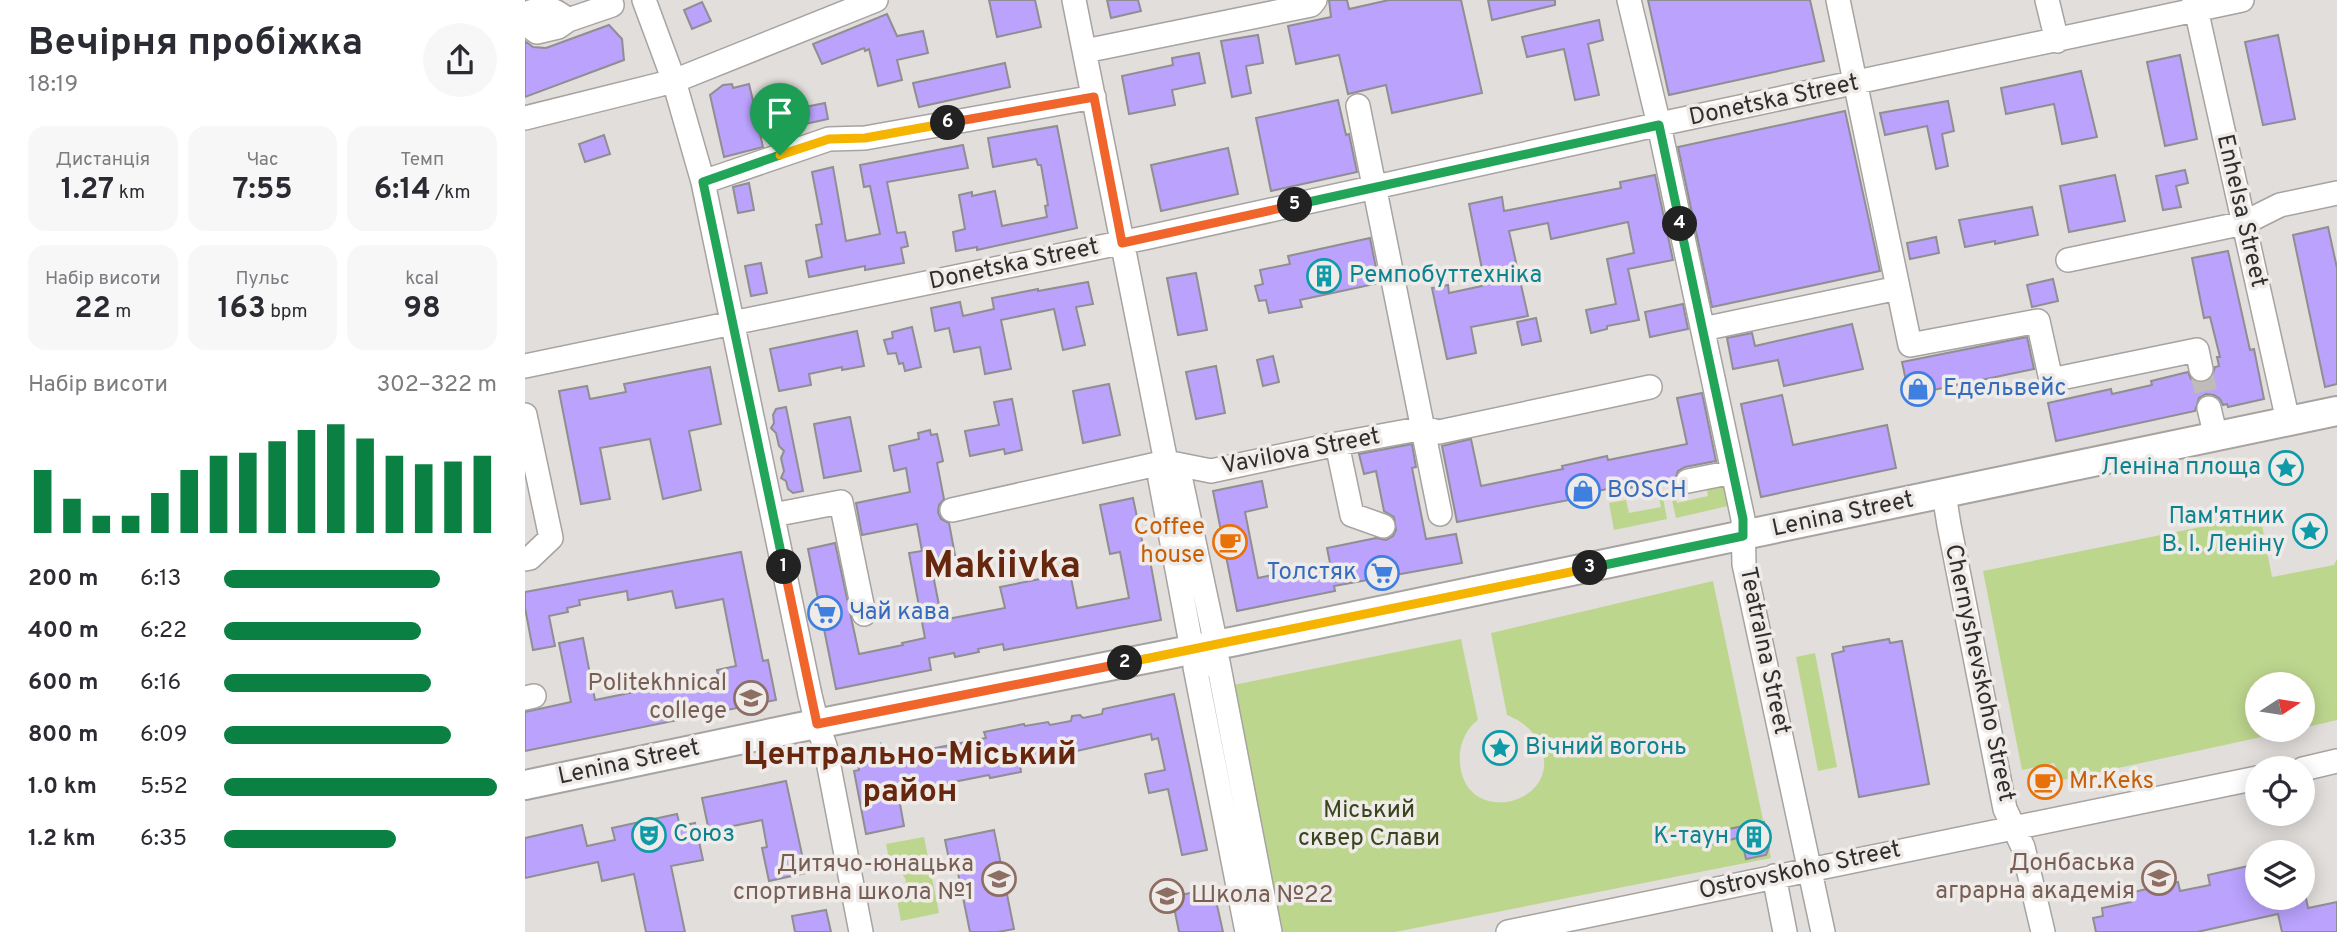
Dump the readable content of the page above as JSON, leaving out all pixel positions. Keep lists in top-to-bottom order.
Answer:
{
  "streets": {
    "main road": ["Lenina Street"],
    "street": [
      "Donetska Street",
      "Enhelsa Street",
      "Vavilova Street",
      "Teatralna Street",
      "Chernyshevskoho Street",
      "Ostrovskoho Street"
    ]
  },
  "crossings": [
    ["Donetska Street", "Enhelsa Street"],
    ["Donetska Street", "Teatralna Street"],
    ["Enhelsa Street", "Lenina Street"],
    ["Lenina Street", "Teatralna Street"],
    ["Lenina Street", "Chernyshevskoho Street"],
    ["Teatralna Street", "Ostrovskoho Street"],
    ["Chernyshevskoho Street", "Ostrovskoho Street"]
  ],
  "districts": ["Makiivka", "Центрально-Міський район"],
  "parks": ["Міський сквер Слави"],
  "places": {
    "building": ["Ремпобуттехніка", "K-таун"],
    "shop": ["Едельвейс", "BOSCH"],
    "place": ["Леніна площа", "Пам'ятник В. І. Леніну", "Вічний вогонь"],
    "cafe": ["Coffee house", "Mr.Keks"],
    "supermarket": ["Толстяк", "Чай кава"],
    "school or university": [
      "Politekhnical college",
      "Донбаська аграрна академія",
      "Дитячо-юнацька спортивна школа №1",
      "Школа №22"
    ],
    "theatre": ["Союз"]
  },
  "north": "right",
  "page": {
    "heading": ["Вечірня пробіжка", "18:19"],
    "pins": [
      "6",
      "5",
      "4",
      "1",
      "3",
      "2"
    ],
    "stats": [
      ["Дистанція", "1.27 km"],
      ["Час", "7:55"],
      ["Темп", "6:14 /km"],
      ["Набір висоти", "22 m"],
      ["Пульс", "163 bpm"],
      ["kcal", "98"]
    ],
    "chart": ["Набір висоти", "302–322 m"],
    "list": [
      {
        "name": "200 m",
        "note": "6:13"
      },
      {
        "name": "400 m",
        "note": "6:22"
      },
      {
        "name": "600 m",
        "note": "6:16"
      },
      {
        "name": "800 m",
        "note": "6:09"
      },
      {
        "name": "1.0 km",
        "note": "5:52"
      },
      {
        "name": "1.2 km",
        "note": "6:35"
      }
    ]
  }
}
